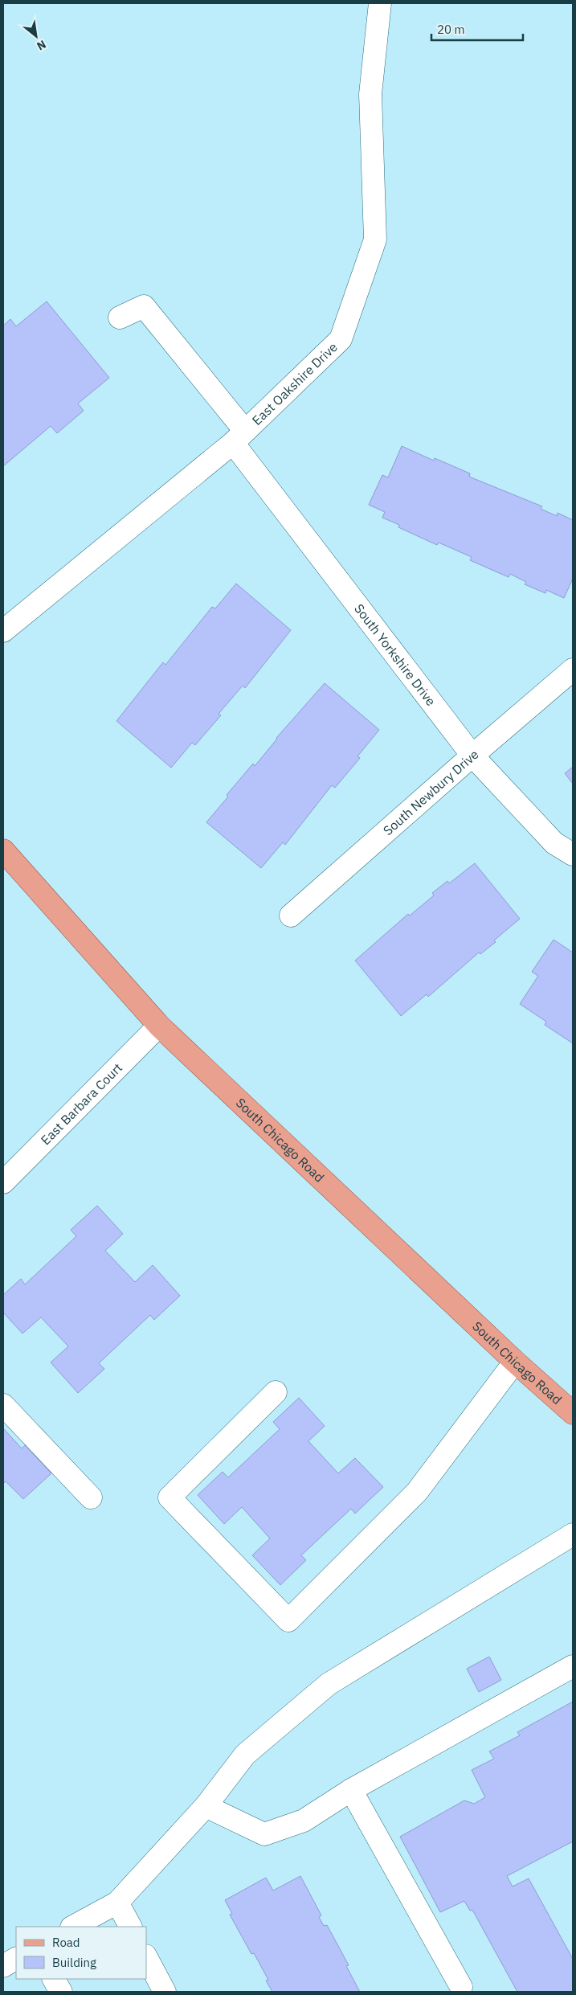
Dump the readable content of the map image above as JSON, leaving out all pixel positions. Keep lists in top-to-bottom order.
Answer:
{
  "streets": {
    "main road": ["South Chicago Road"],
    "street": [
      "East Oakshire Drive",
      "South Yorkshire Drive",
      "South Newbury Drive",
      "East Barbara Court"
    ]
  },
  "crossings": [
    ["East Oakshire Drive", "South Yorkshire Drive"],
    ["South Yorkshire Drive", "South Newbury Drive"],
    ["East Barbara Court", "South Chicago Road"]
  ],
  "legend": ["Road", "Building"],
  "scale_bar": "20 m",
  "north": "bottom right"
}
